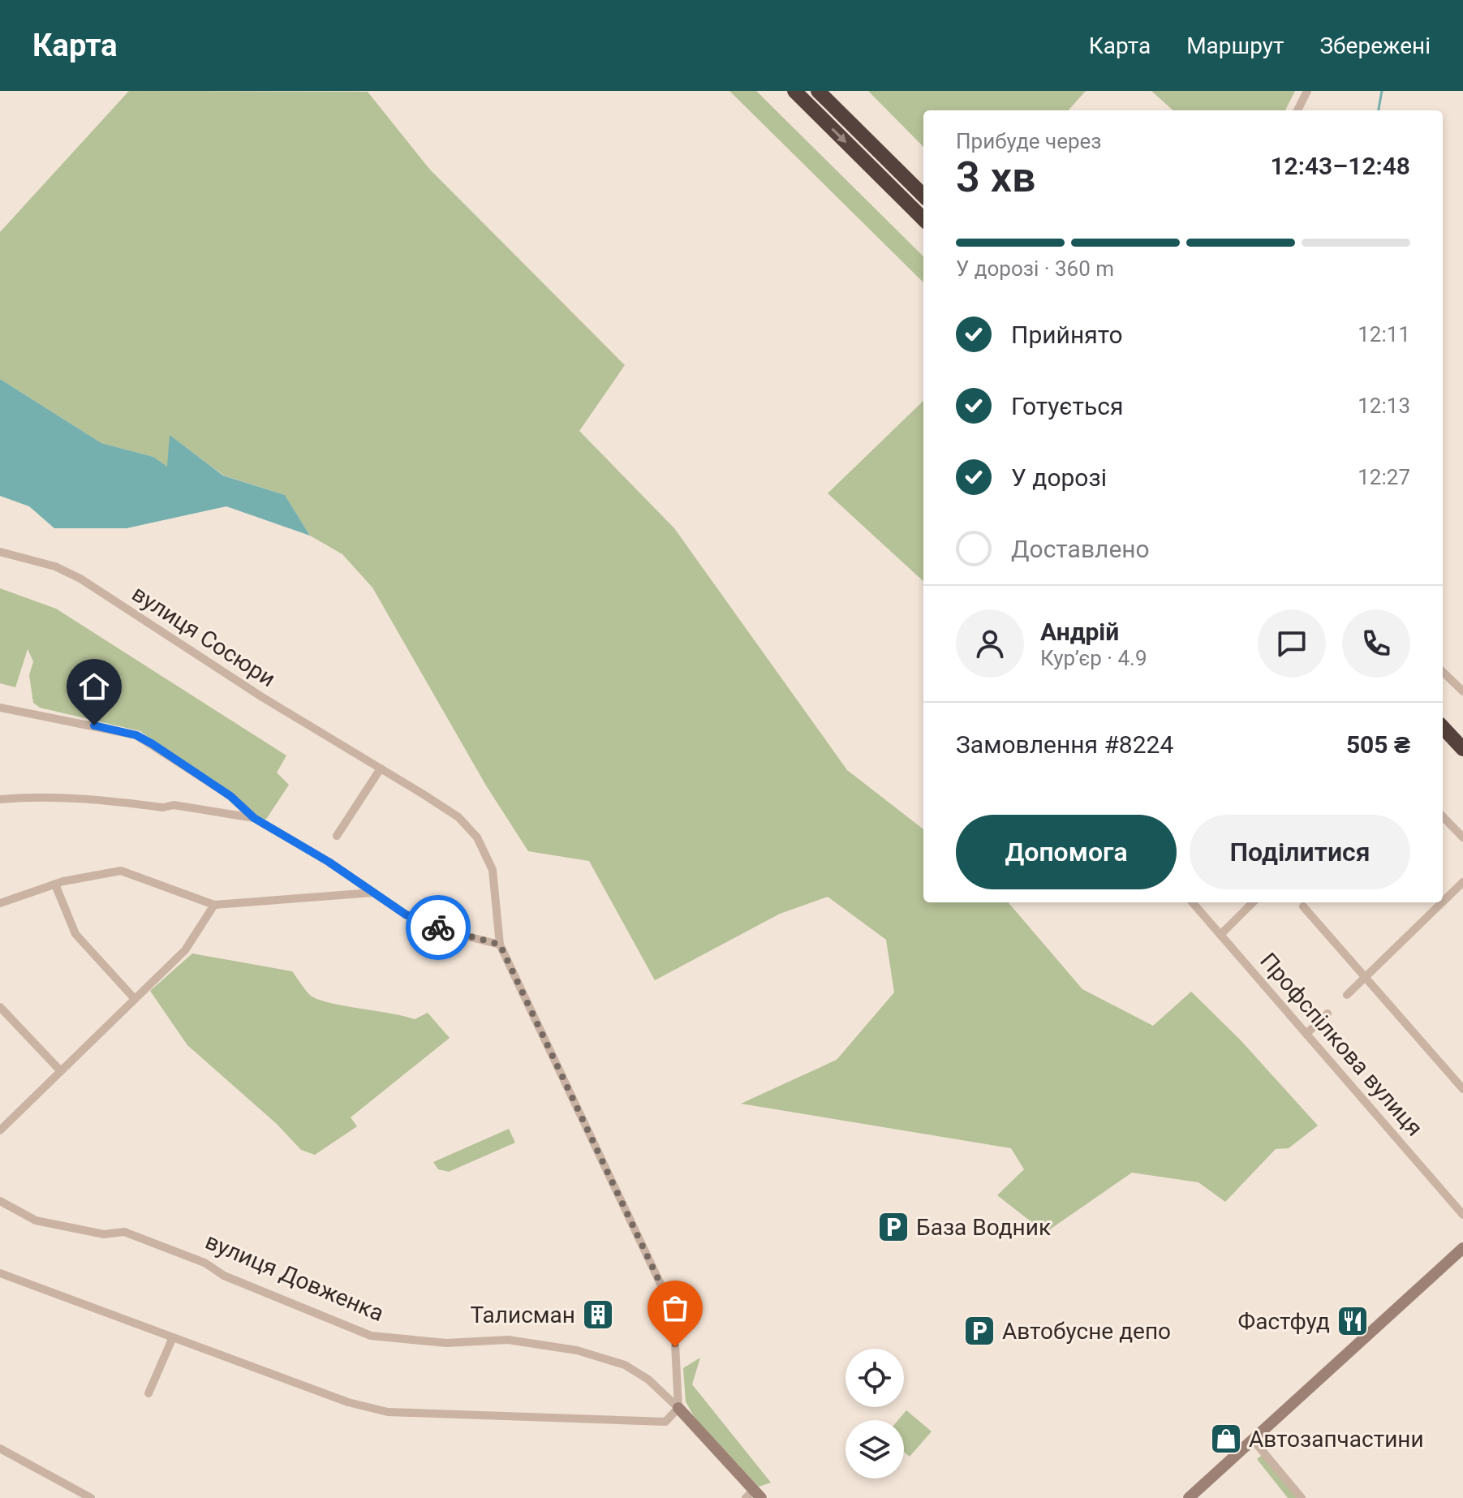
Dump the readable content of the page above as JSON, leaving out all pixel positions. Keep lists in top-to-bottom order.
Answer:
{
  "streets": {
    "main road": ["вулиця Довженка"],
    "street": ["вулиця Сосюри", "Профспілкова вулиця"]
  },
  "crossings": [
    ["вулиця Сосюри", "вулиця Довженка"]
  ],
  "places": {
    "parking": ["База Водник", "Автобусне депо"],
    "building": ["Талисман"],
    "restaurant": ["Фастфуд"],
    "shop": ["Автозапчастини"]
  },
  "page": {
    "header": "Карта",
    "nav": ["Карта", "Маршрут", "Збережені"],
    "heading": ["3 хв", "Прибуде через", "12:43–12:48"],
    "panel": [
      "Андрій",
      "Кур’єр · 4.9",
      "Замовлення #8224",
      "505 ₴"
    ],
    "bar": "У дорозі · 360 m",
    "list": [
      ["Прийнято", "12:11"],
      ["Готується", "12:13"],
      ["У дорозі", "12:27"],
      "Доставлено"
    ],
    "buttons": ["Допомога", "Поділитися"]
  }
}
